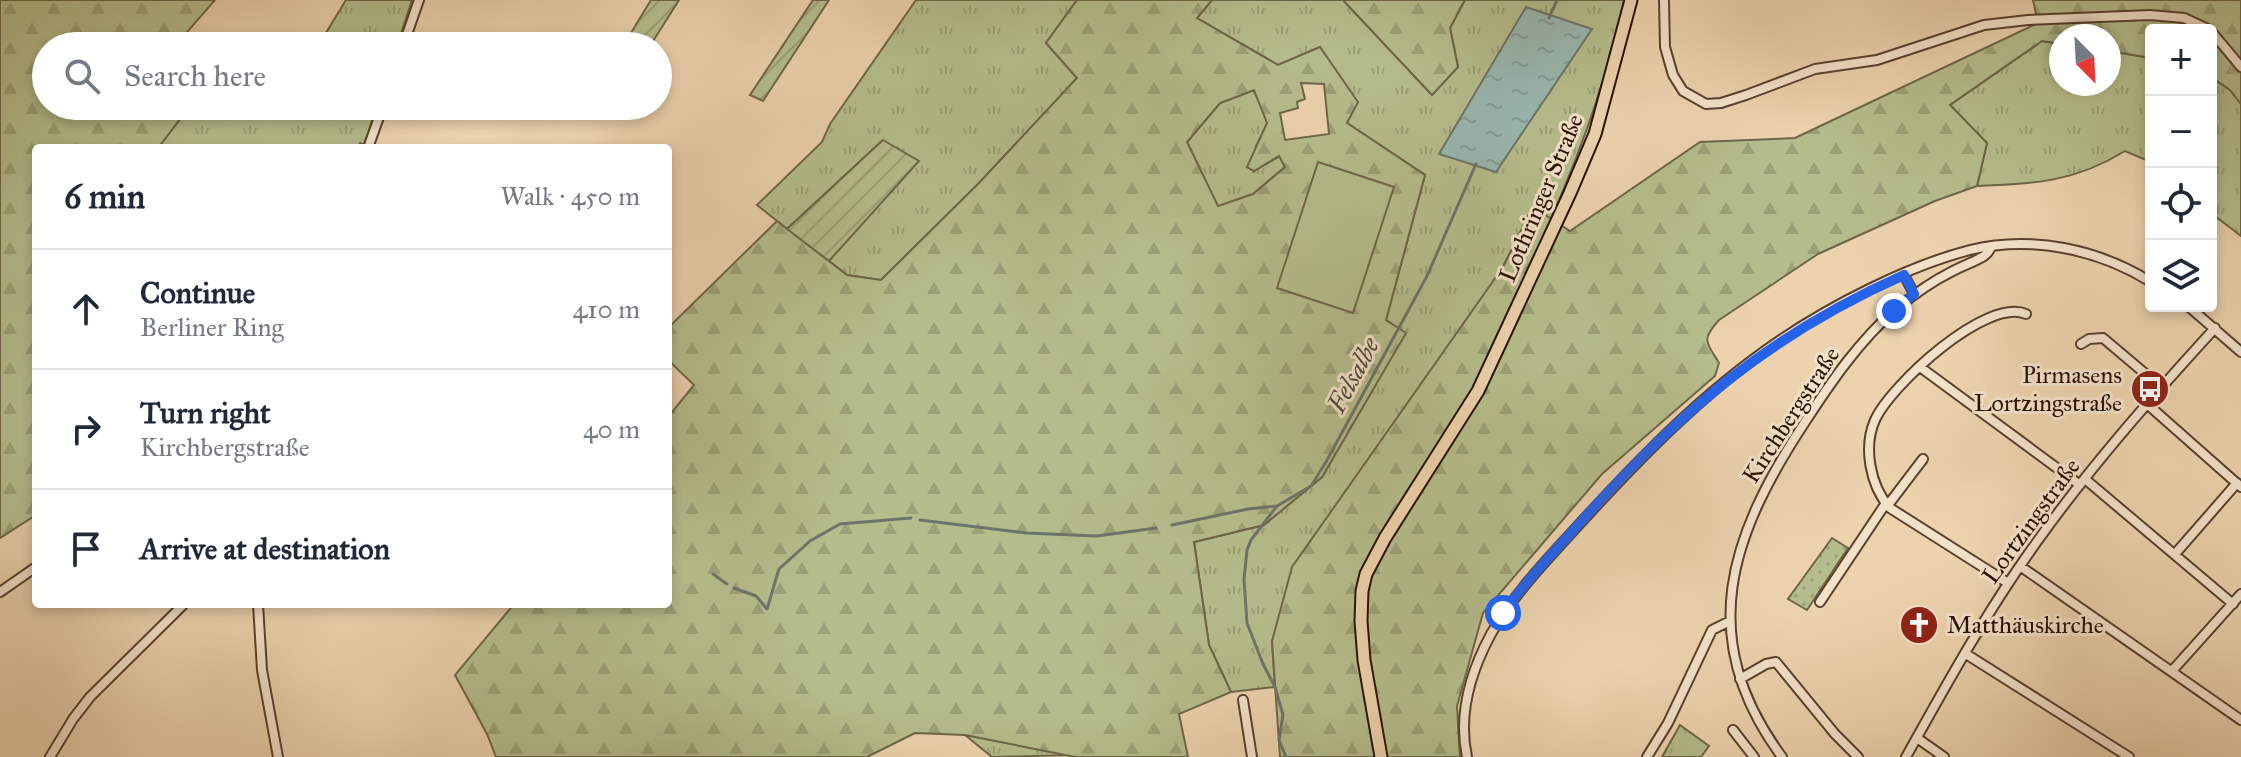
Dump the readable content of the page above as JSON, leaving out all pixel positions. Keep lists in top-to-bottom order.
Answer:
{
  "streets": {
    "main road": ["Lothringer Straße"],
    "street": ["Kirchbergstraße", "Lortzingstraße"]
  },
  "water": ["Felsalbe"],
  "places": {
    "bus stop": ["Pirmasens Lortzingstraße"],
    "church": ["Matthäuskirche"]
  },
  "north": "bottom right",
  "page": {
    "map_buttons": ["+", "−"],
    "search": "Search here",
    "heading": ["6 min", "Walk · 450 m"],
    "list": [
      ["Continue", "Berliner Ring", "410 m"],
      ["Turn right", "Kirchbergstraße", "40 m"],
      "Arrive at destination"
    ]
  }
}
